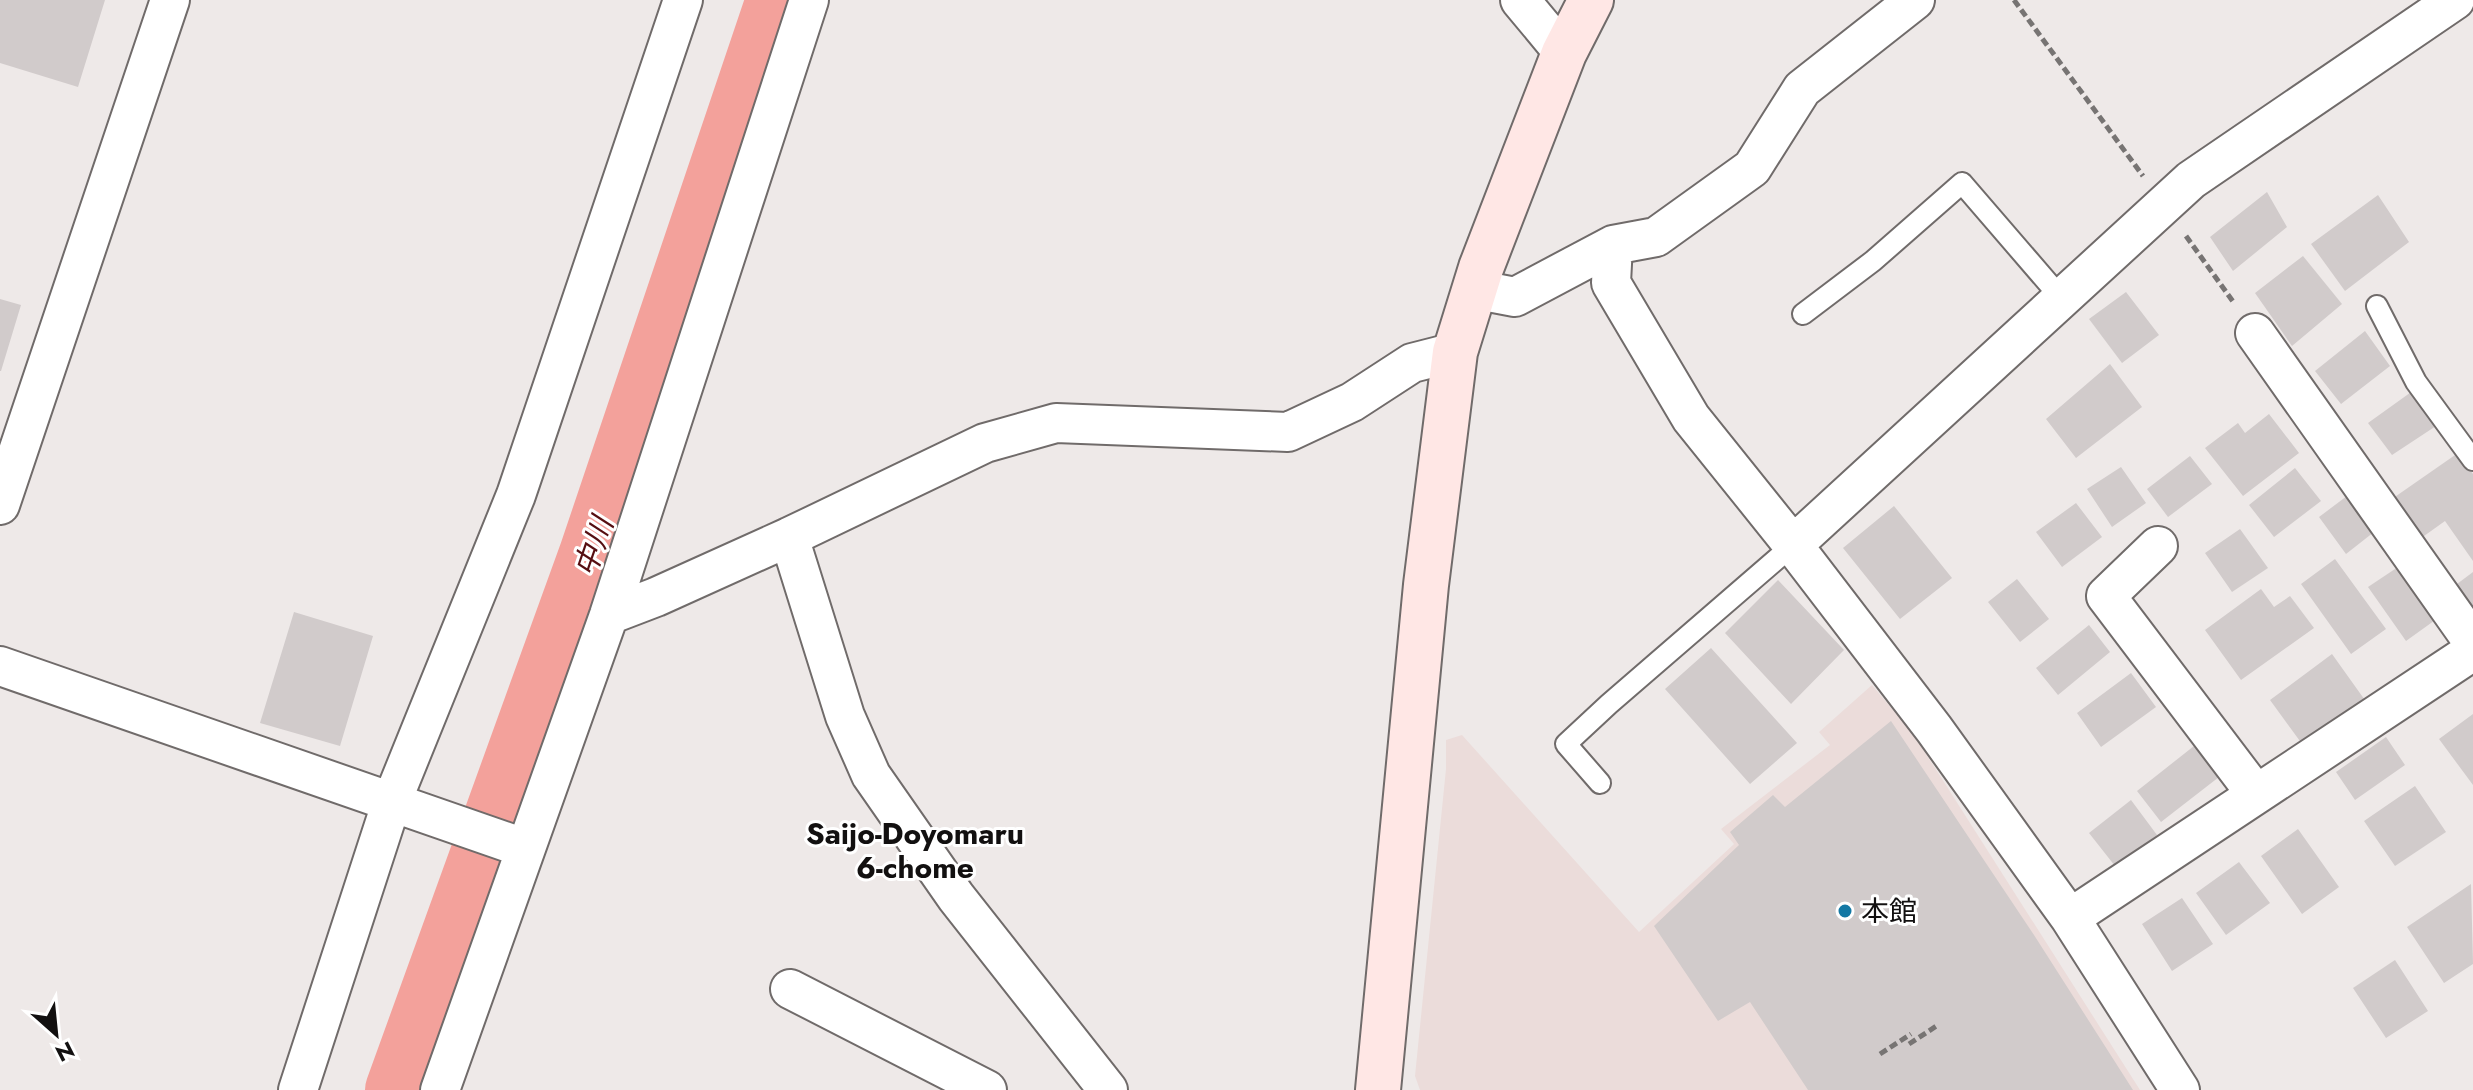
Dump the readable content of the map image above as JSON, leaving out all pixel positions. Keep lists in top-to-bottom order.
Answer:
{
  "districts": ["Saijo-Doyomaru 6-chome"],
  "water": ["中川"],
  "places": ["本館"],
  "north": "bottom right"
}
